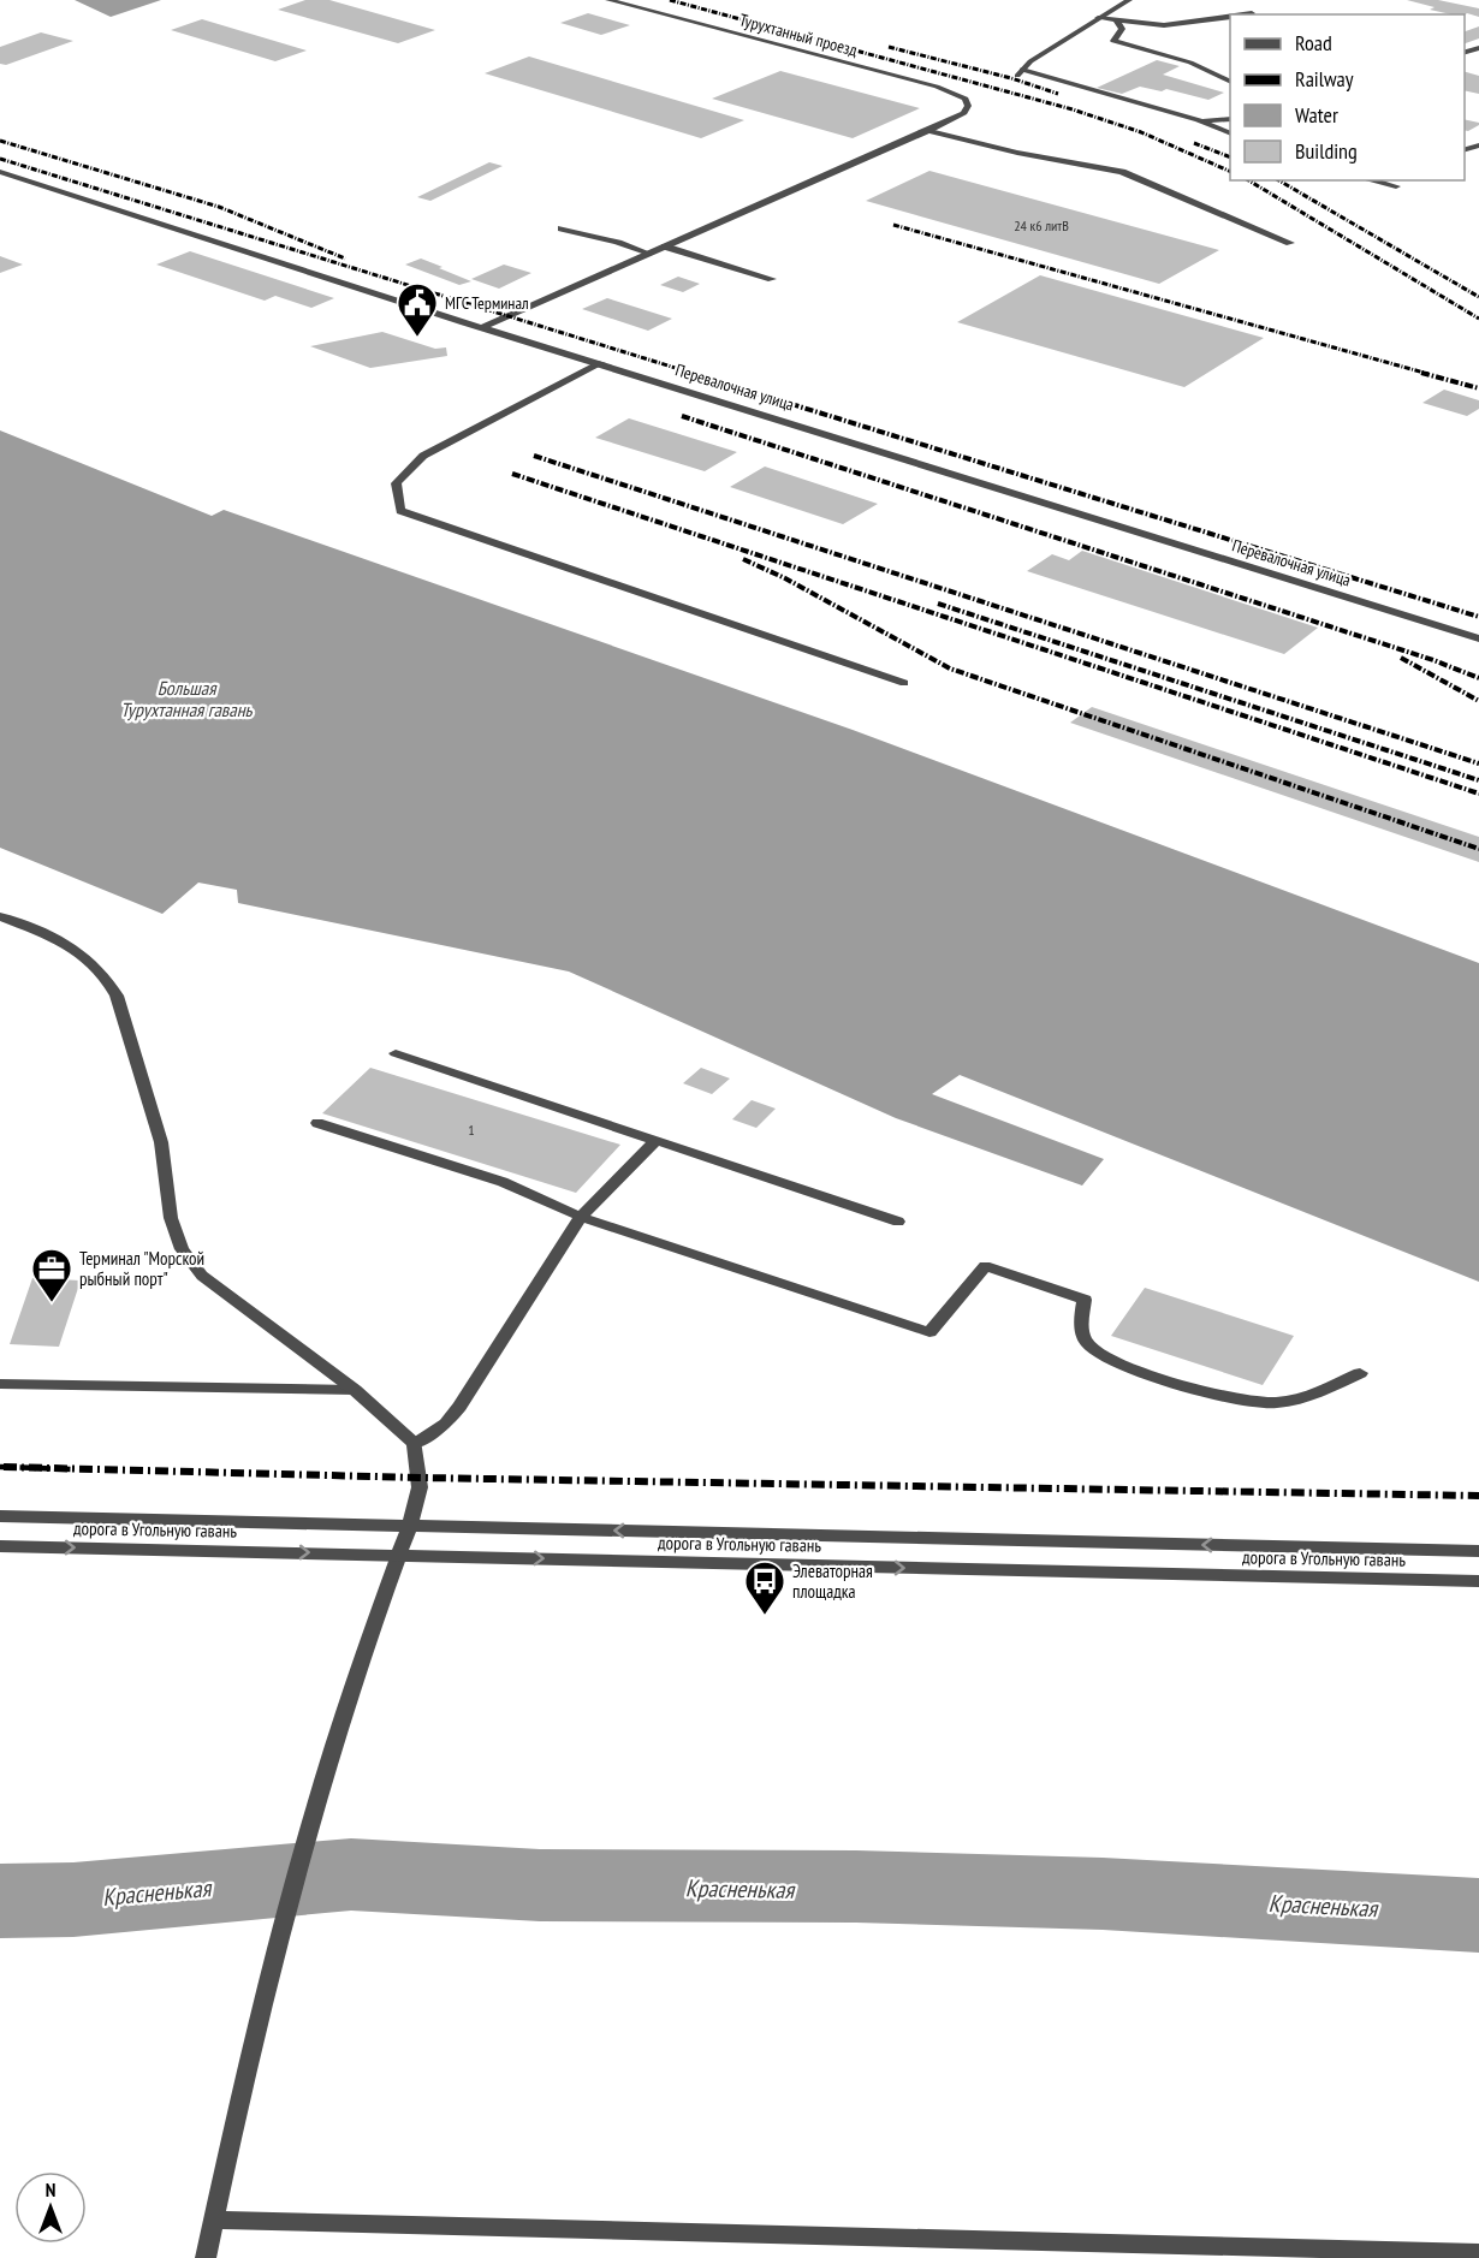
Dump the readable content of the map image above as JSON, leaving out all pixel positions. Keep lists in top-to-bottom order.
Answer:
{
  "streets": {
    "street": ["Турухтанный проезд", "Перевалочная улица", "дорога в Угольную гавань"]
  },
  "water": ["Большая Турухтанная гавань", "Красненькая"],
  "places": {
    "public building": ["МГС Терминал"],
    "office": ["Терминал \"Морской рыбный порт\""],
    "bus stop": ["Элеваторная площадка"]
  },
  "house_numbers": ["24 к6 литВ", "1"],
  "legend": [
    "Road",
    "Railway",
    "Water",
    "Building"
  ],
  "north": "top"
}
